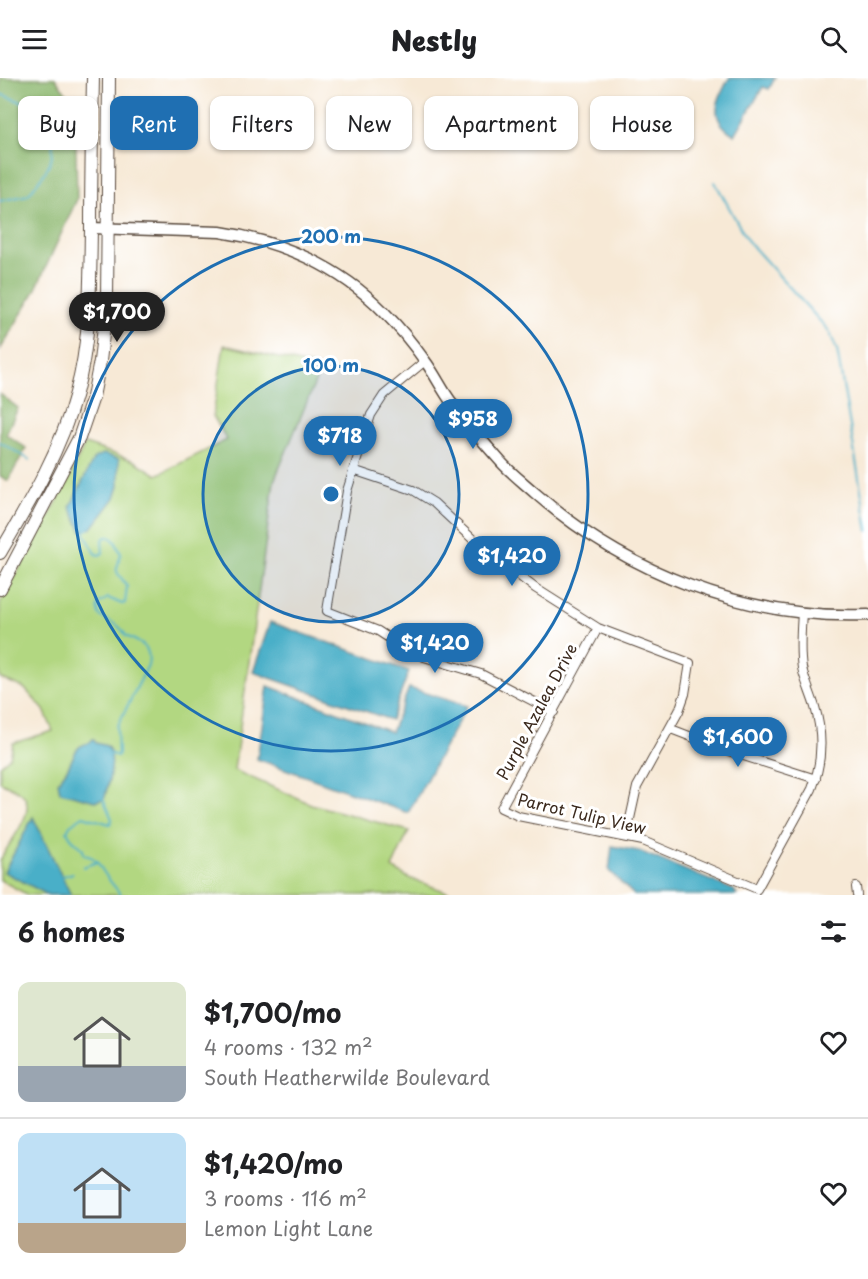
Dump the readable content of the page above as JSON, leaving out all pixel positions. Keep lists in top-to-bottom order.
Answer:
{
  "streets": {
    "street": ["Purple Azalea Drive", "Parrot Tulip View"]
  },
  "crossings": [
    ["Purple Azalea Drive", "Parrot Tulip View"]
  ],
  "page": {
    "header": "Nestly",
    "chip": [
      "Buy",
      "Rent",
      "Filters",
      "New",
      "Apartment",
      "House"
    ],
    "price": [
      "$1,700",
      "$958",
      "$718",
      "$1,420",
      "$1,420",
      "$1,600"
    ],
    "heading": "6 homes",
    "list": [
      {
        "name": "$1,700/mo",
        "note": "4 rooms · 132 m² · South Heatherwilde Boulevard"
      },
      {
        "name": "$1,420/mo",
        "note": "3 rooms · 116 m² · Lemon Light Lane"
      }
    ]
  },
  "rings": ["200 m", "100 m"]
}
